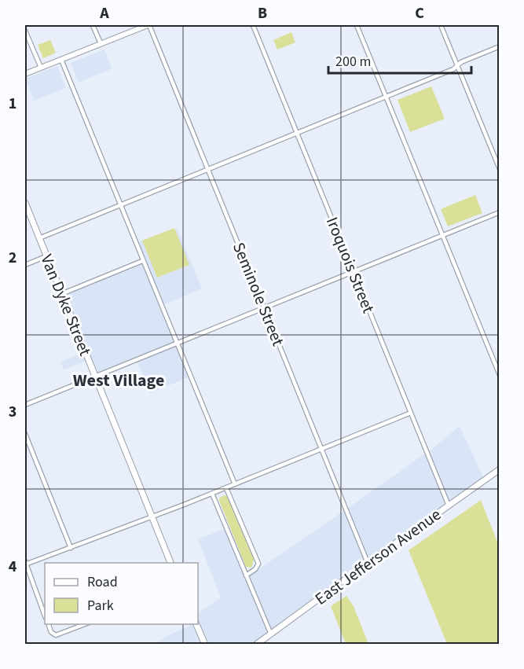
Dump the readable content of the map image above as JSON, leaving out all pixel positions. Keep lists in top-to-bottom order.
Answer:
{
  "streets": {
    "main road": ["Van Dyke Street", "East Jefferson Avenue"],
    "street": ["Iroquois Street", "Seminole Street"]
  },
  "crossings": [
    ["Iroquois Street", "East Jefferson Avenue"],
    ["Seminole Street", "East Jefferson Avenue"]
  ],
  "districts": ["West Village"],
  "legend": ["Road", "Park"],
  "scale_bar": "200 m",
  "grid": {
    "columns": ["A", "B", "C"],
    "rows": [
      "1",
      "2",
      "3",
      "4"
    ]
  }
}
